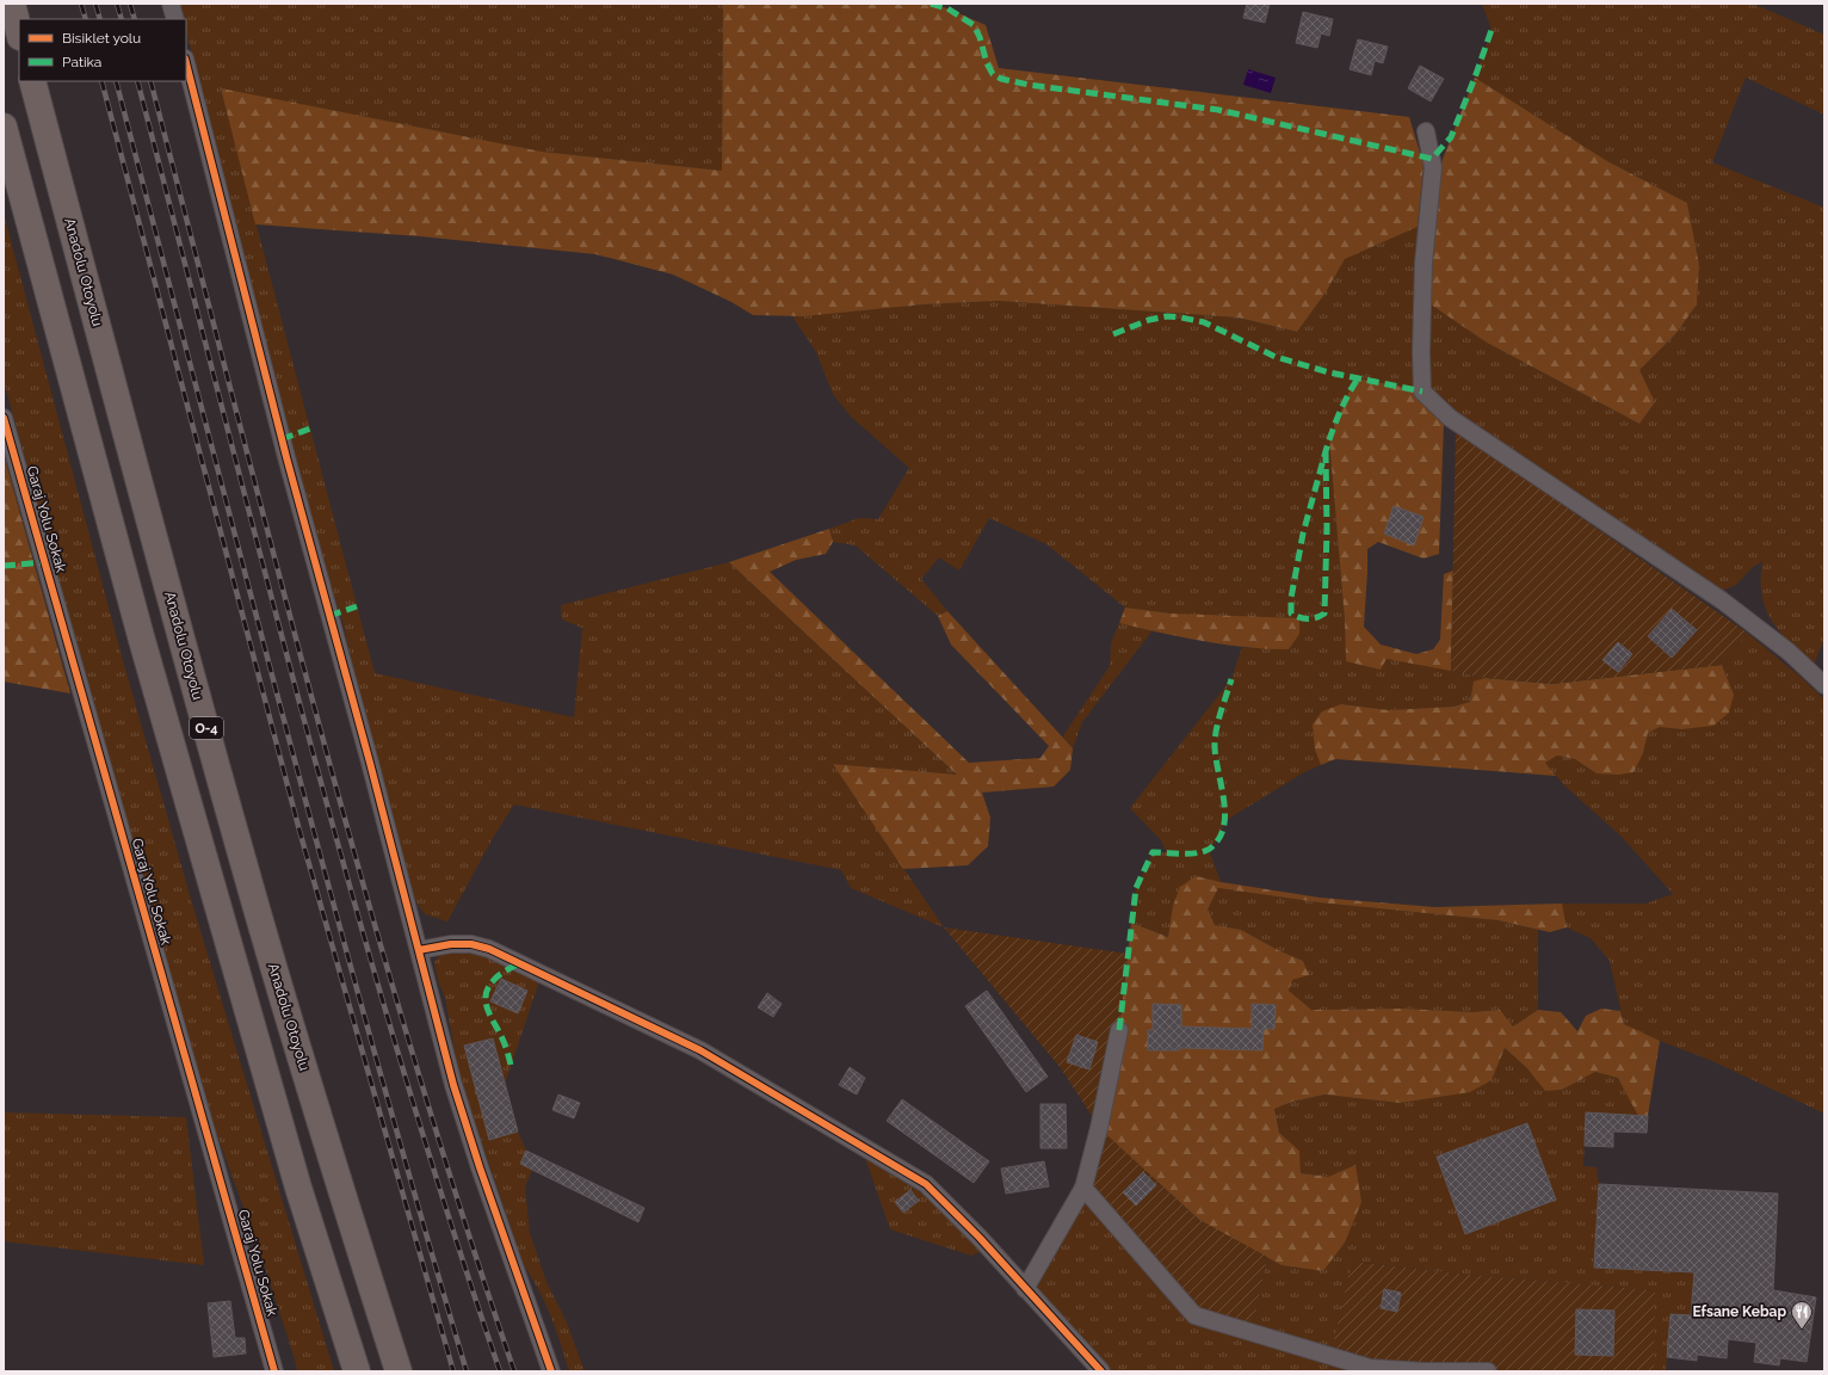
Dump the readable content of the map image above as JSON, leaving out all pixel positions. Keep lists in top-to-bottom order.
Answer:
{
  "streets": {
    "highway": ["Anadolu Otoyolu", "O-4"],
    "street": ["Garaj Yolu Sokak"]
  },
  "places": {
    "restaurant": ["Efsane Kebap"]
  },
  "legend": ["Bisiklet yolu", "Patika"]
}
